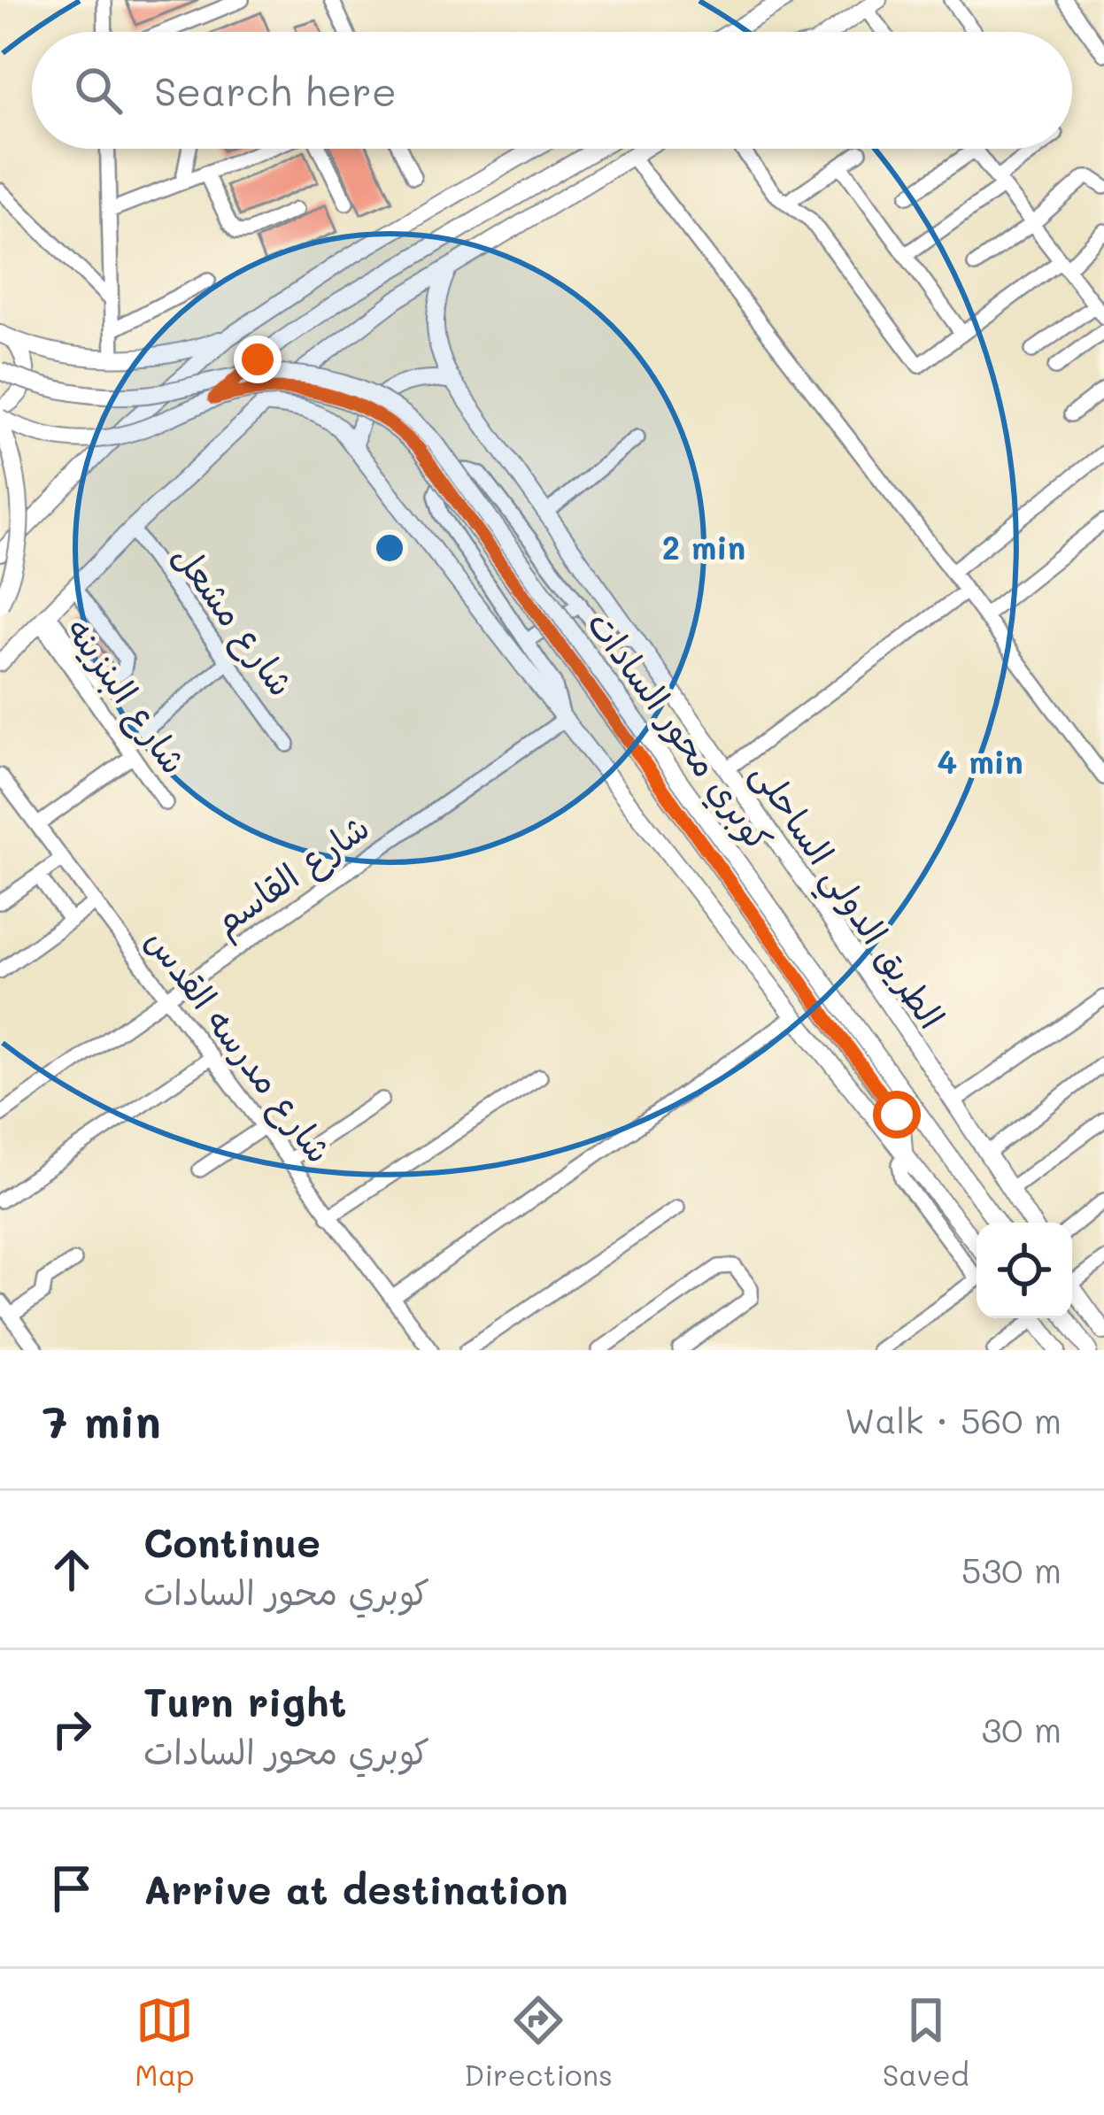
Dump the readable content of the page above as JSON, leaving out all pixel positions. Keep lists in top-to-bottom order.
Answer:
{
  "streets": {
    "main road": ["كوبري محور السادات", "الطريق الدولي الساحلى"],
    "street": [
      "شارع مشعل",
      "شارع البنزينه",
      "شارع القاسم",
      "شارع مدرسه القدس"
    ]
  },
  "crossings": [
    ["شارع القاسم", "شارع مدرسه القدس"]
  ],
  "page": {
    "search": "Search here",
    "heading": ["7 min", "Walk · 560 m"],
    "list": [
      ["Continue", "كوبري محور السادات", "530 m"],
      ["Turn right", "كوبري محور السادات", "30 m"],
      "Arrive at destination"
    ],
    "nav": ["Map", "Directions", "Saved"]
  },
  "rings": ["2 min", "4 min"]
}
